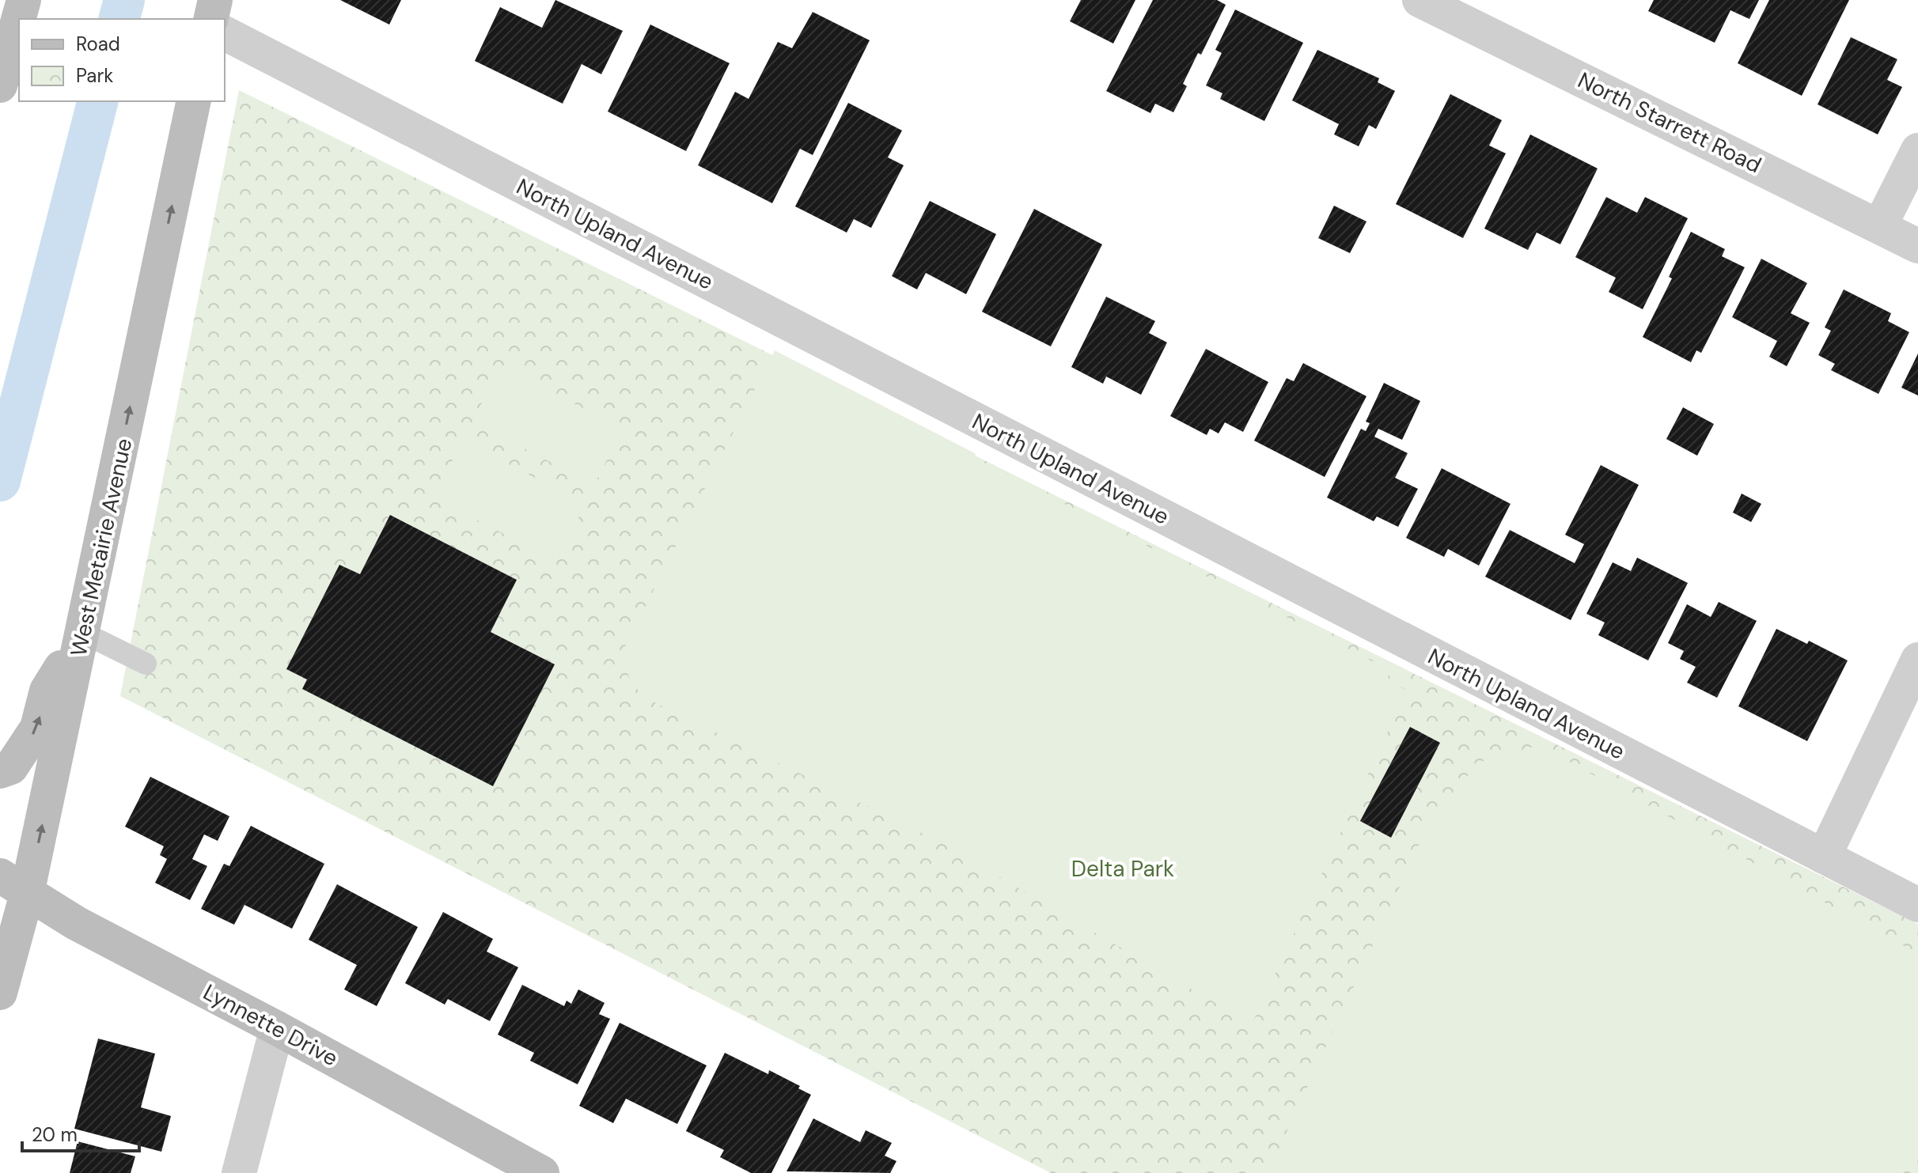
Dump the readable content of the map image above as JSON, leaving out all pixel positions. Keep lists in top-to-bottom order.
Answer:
{
  "streets": {
    "main road": ["West Metairie Avenue", "Lynnette Drive"],
    "street": ["North Starrett Road", "North Upland Avenue"]
  },
  "crossings": [
    ["West Metairie Avenue", "Lynnette Drive"]
  ],
  "one_way": ["West Metairie Avenue"],
  "parks": ["Delta Park"],
  "legend": ["Road", "Park"],
  "scale_bar": "20 m"
}
